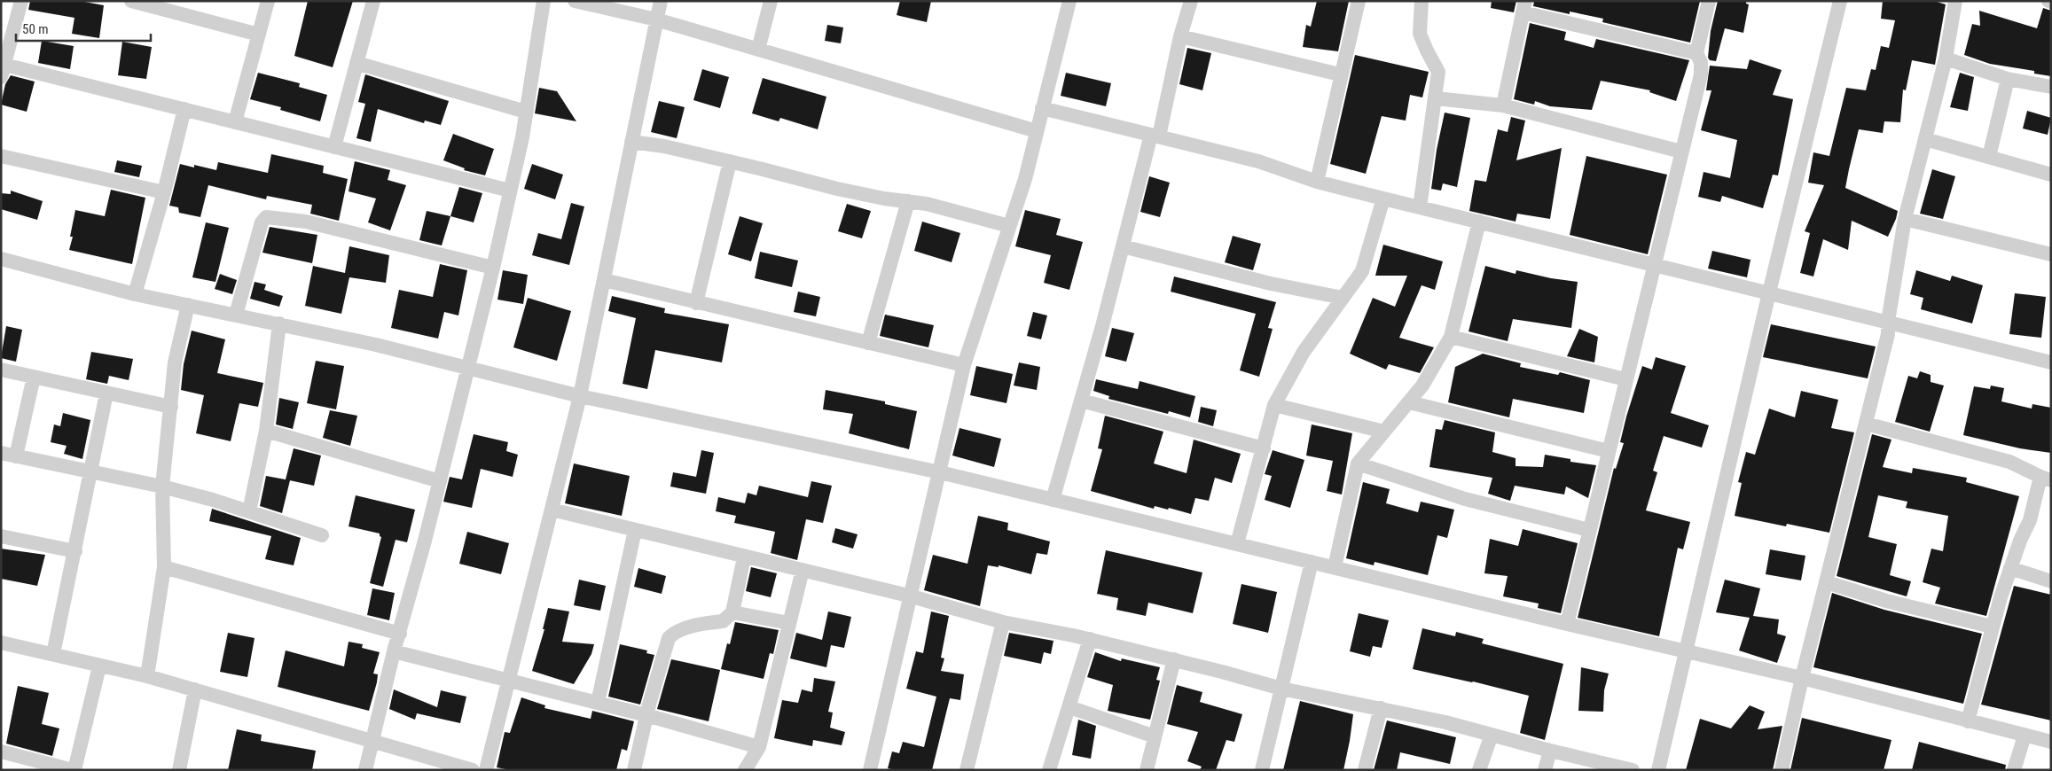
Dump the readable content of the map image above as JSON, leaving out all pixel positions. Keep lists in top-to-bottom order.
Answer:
{
  "scale_bar": "50 m"
}
